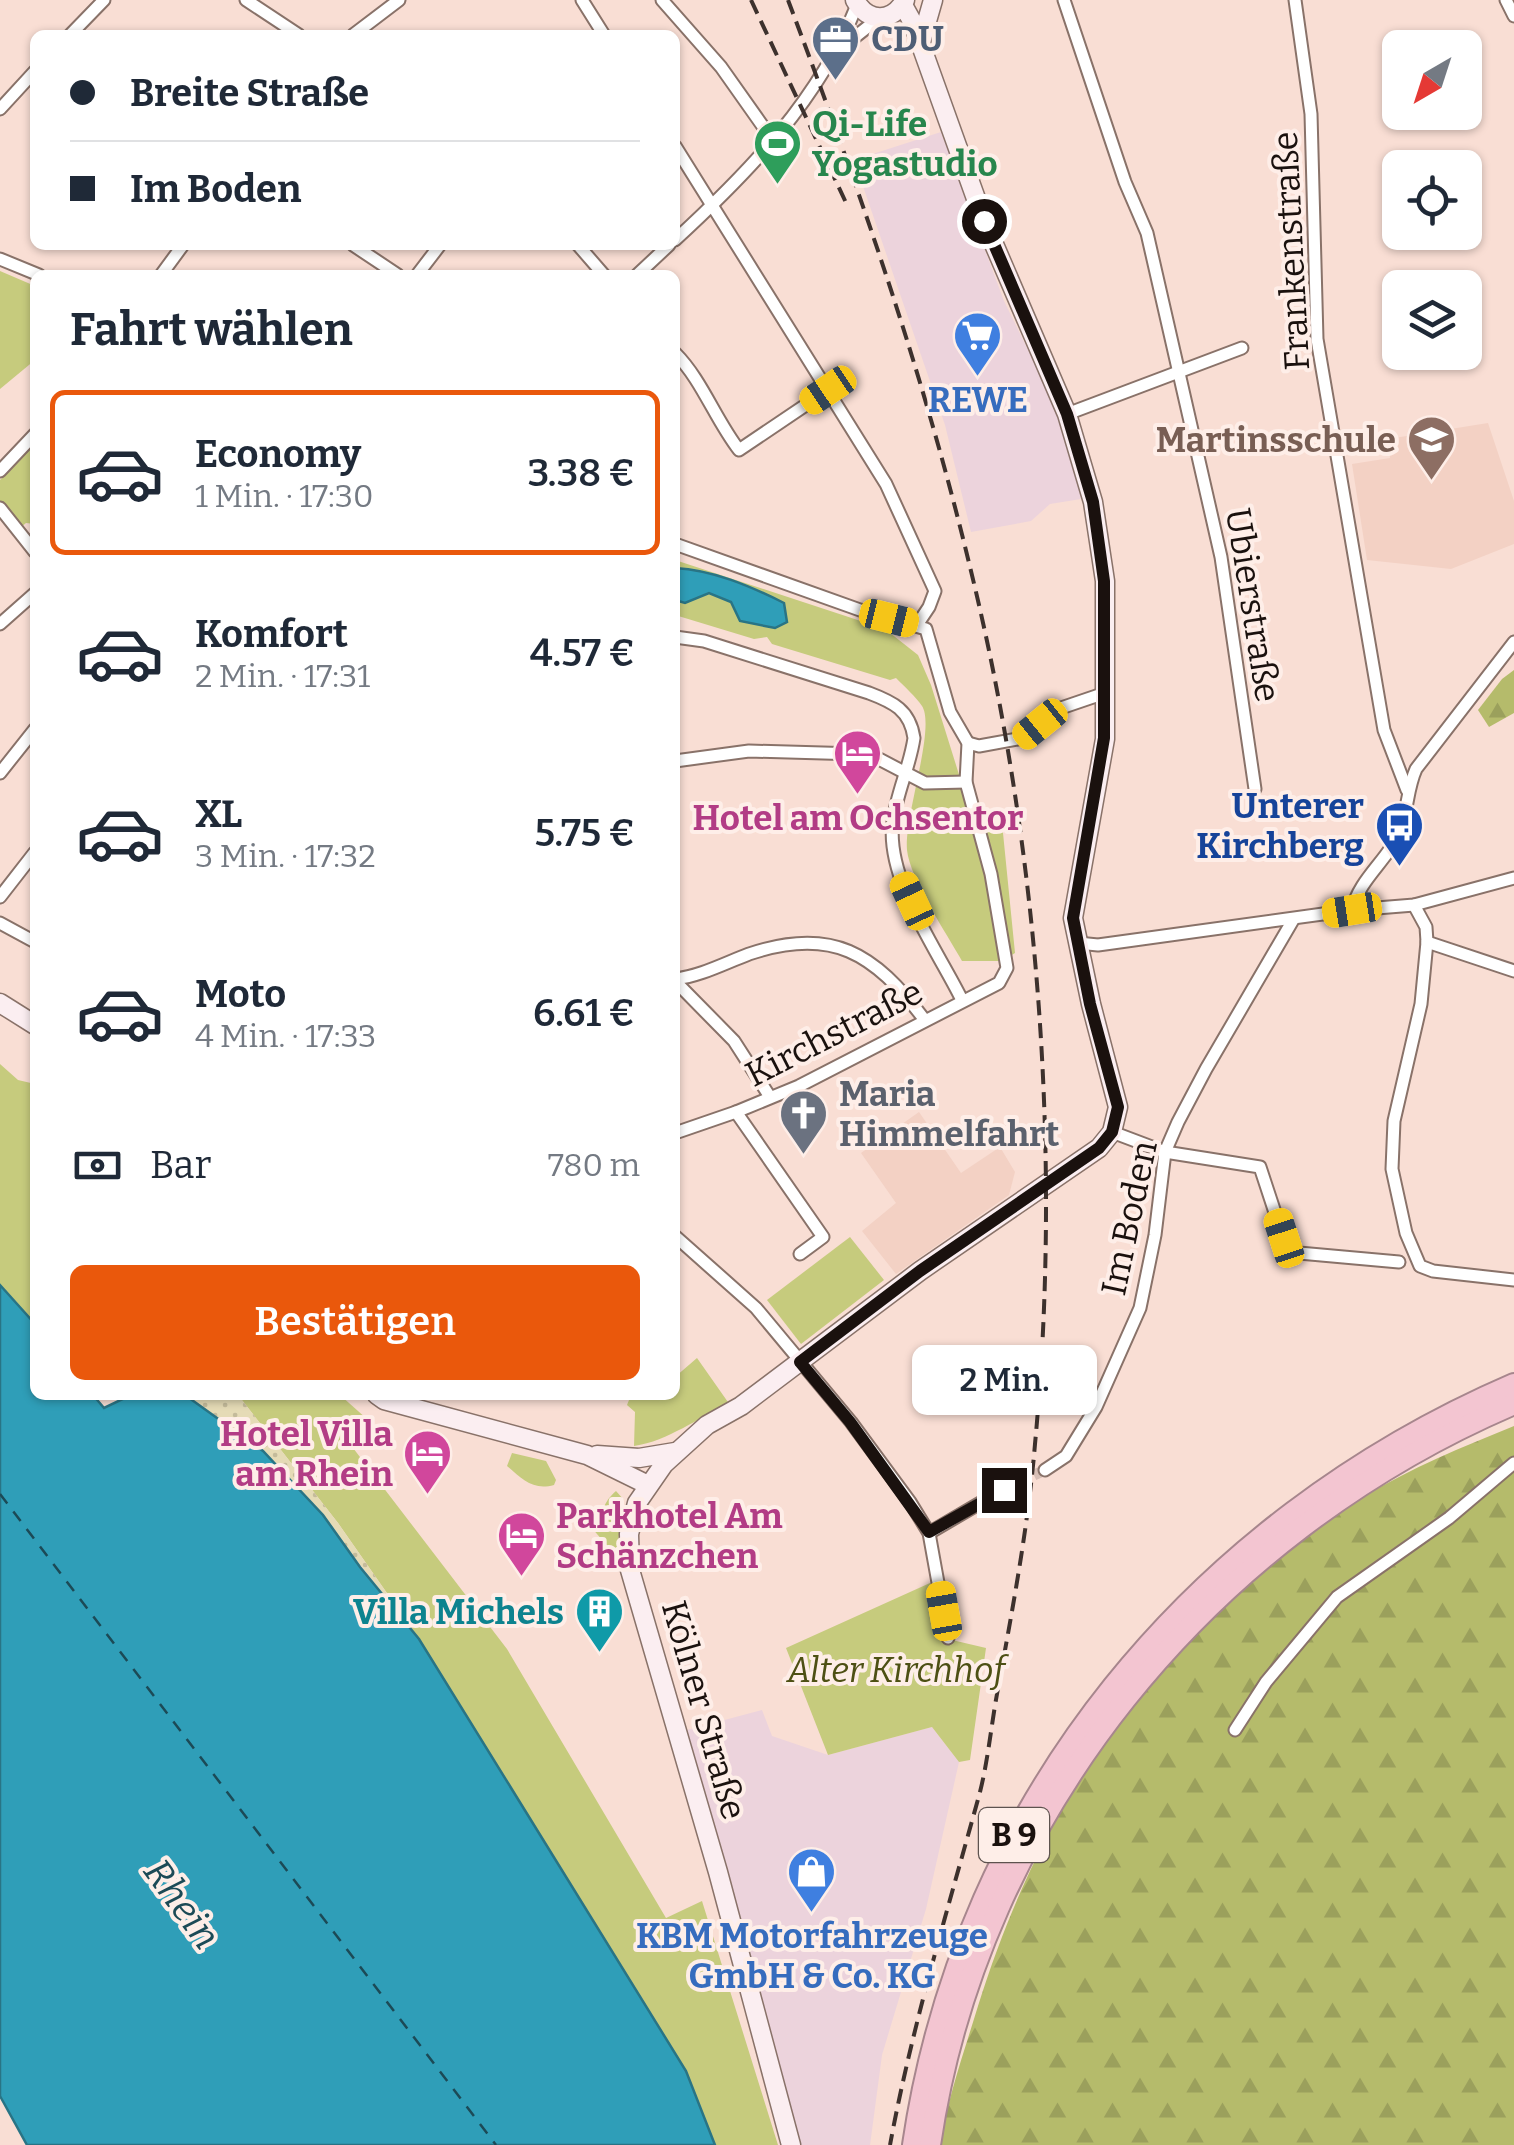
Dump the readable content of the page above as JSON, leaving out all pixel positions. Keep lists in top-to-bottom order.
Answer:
{
  "streets": {
    "highway": ["B 9"],
    "street": [
      "Frankenstraße",
      "Ubierstraße",
      "Kirchstraße",
      "Im Boden",
      "Kölner Straße"
    ]
  },
  "water": ["Rhein"],
  "parks": ["Alter Kirchhof"],
  "places": {
    "office": ["CDU"],
    "sports": ["Qi-Life Yogastudio"],
    "supermarket": ["REWE"],
    "school or university": ["Martinsschule"],
    "hotel": ["Hotel am Ochsentor", "Hotel Villa am Rhein", "Parkhotel Am Schänzchen"],
    "bus stop": ["Unterer Kirchberg"],
    "church": ["Maria Himmelfahrt"],
    "building": ["Villa Michels"],
    "shop": ["KBM Motorfahrzeuge GmbH & Co. KG"]
  },
  "north": "bottom left",
  "page": {
    "banner": ["Breite Straße", "Im Boden"],
    "heading": "Fahrt wählen",
    "list": [
      {
        "name": "Economy",
        "note": "1 Min. · 17:30",
        "value": "3.38 €"
      },
      {
        "name": "Komfort",
        "note": "2 Min. · 17:31",
        "value": "4.57 €"
      },
      {
        "name": "XL",
        "note": "3 Min. · 17:32",
        "value": "5.75 €"
      },
      {
        "name": "Moto",
        "note": "4 Min. · 17:33",
        "value": "6.61 €"
      }
    ],
    "pay": ["Bar", "780 m"],
    "buttons": "Bestätigen",
    "bubble": "2 Min."
  }
}
